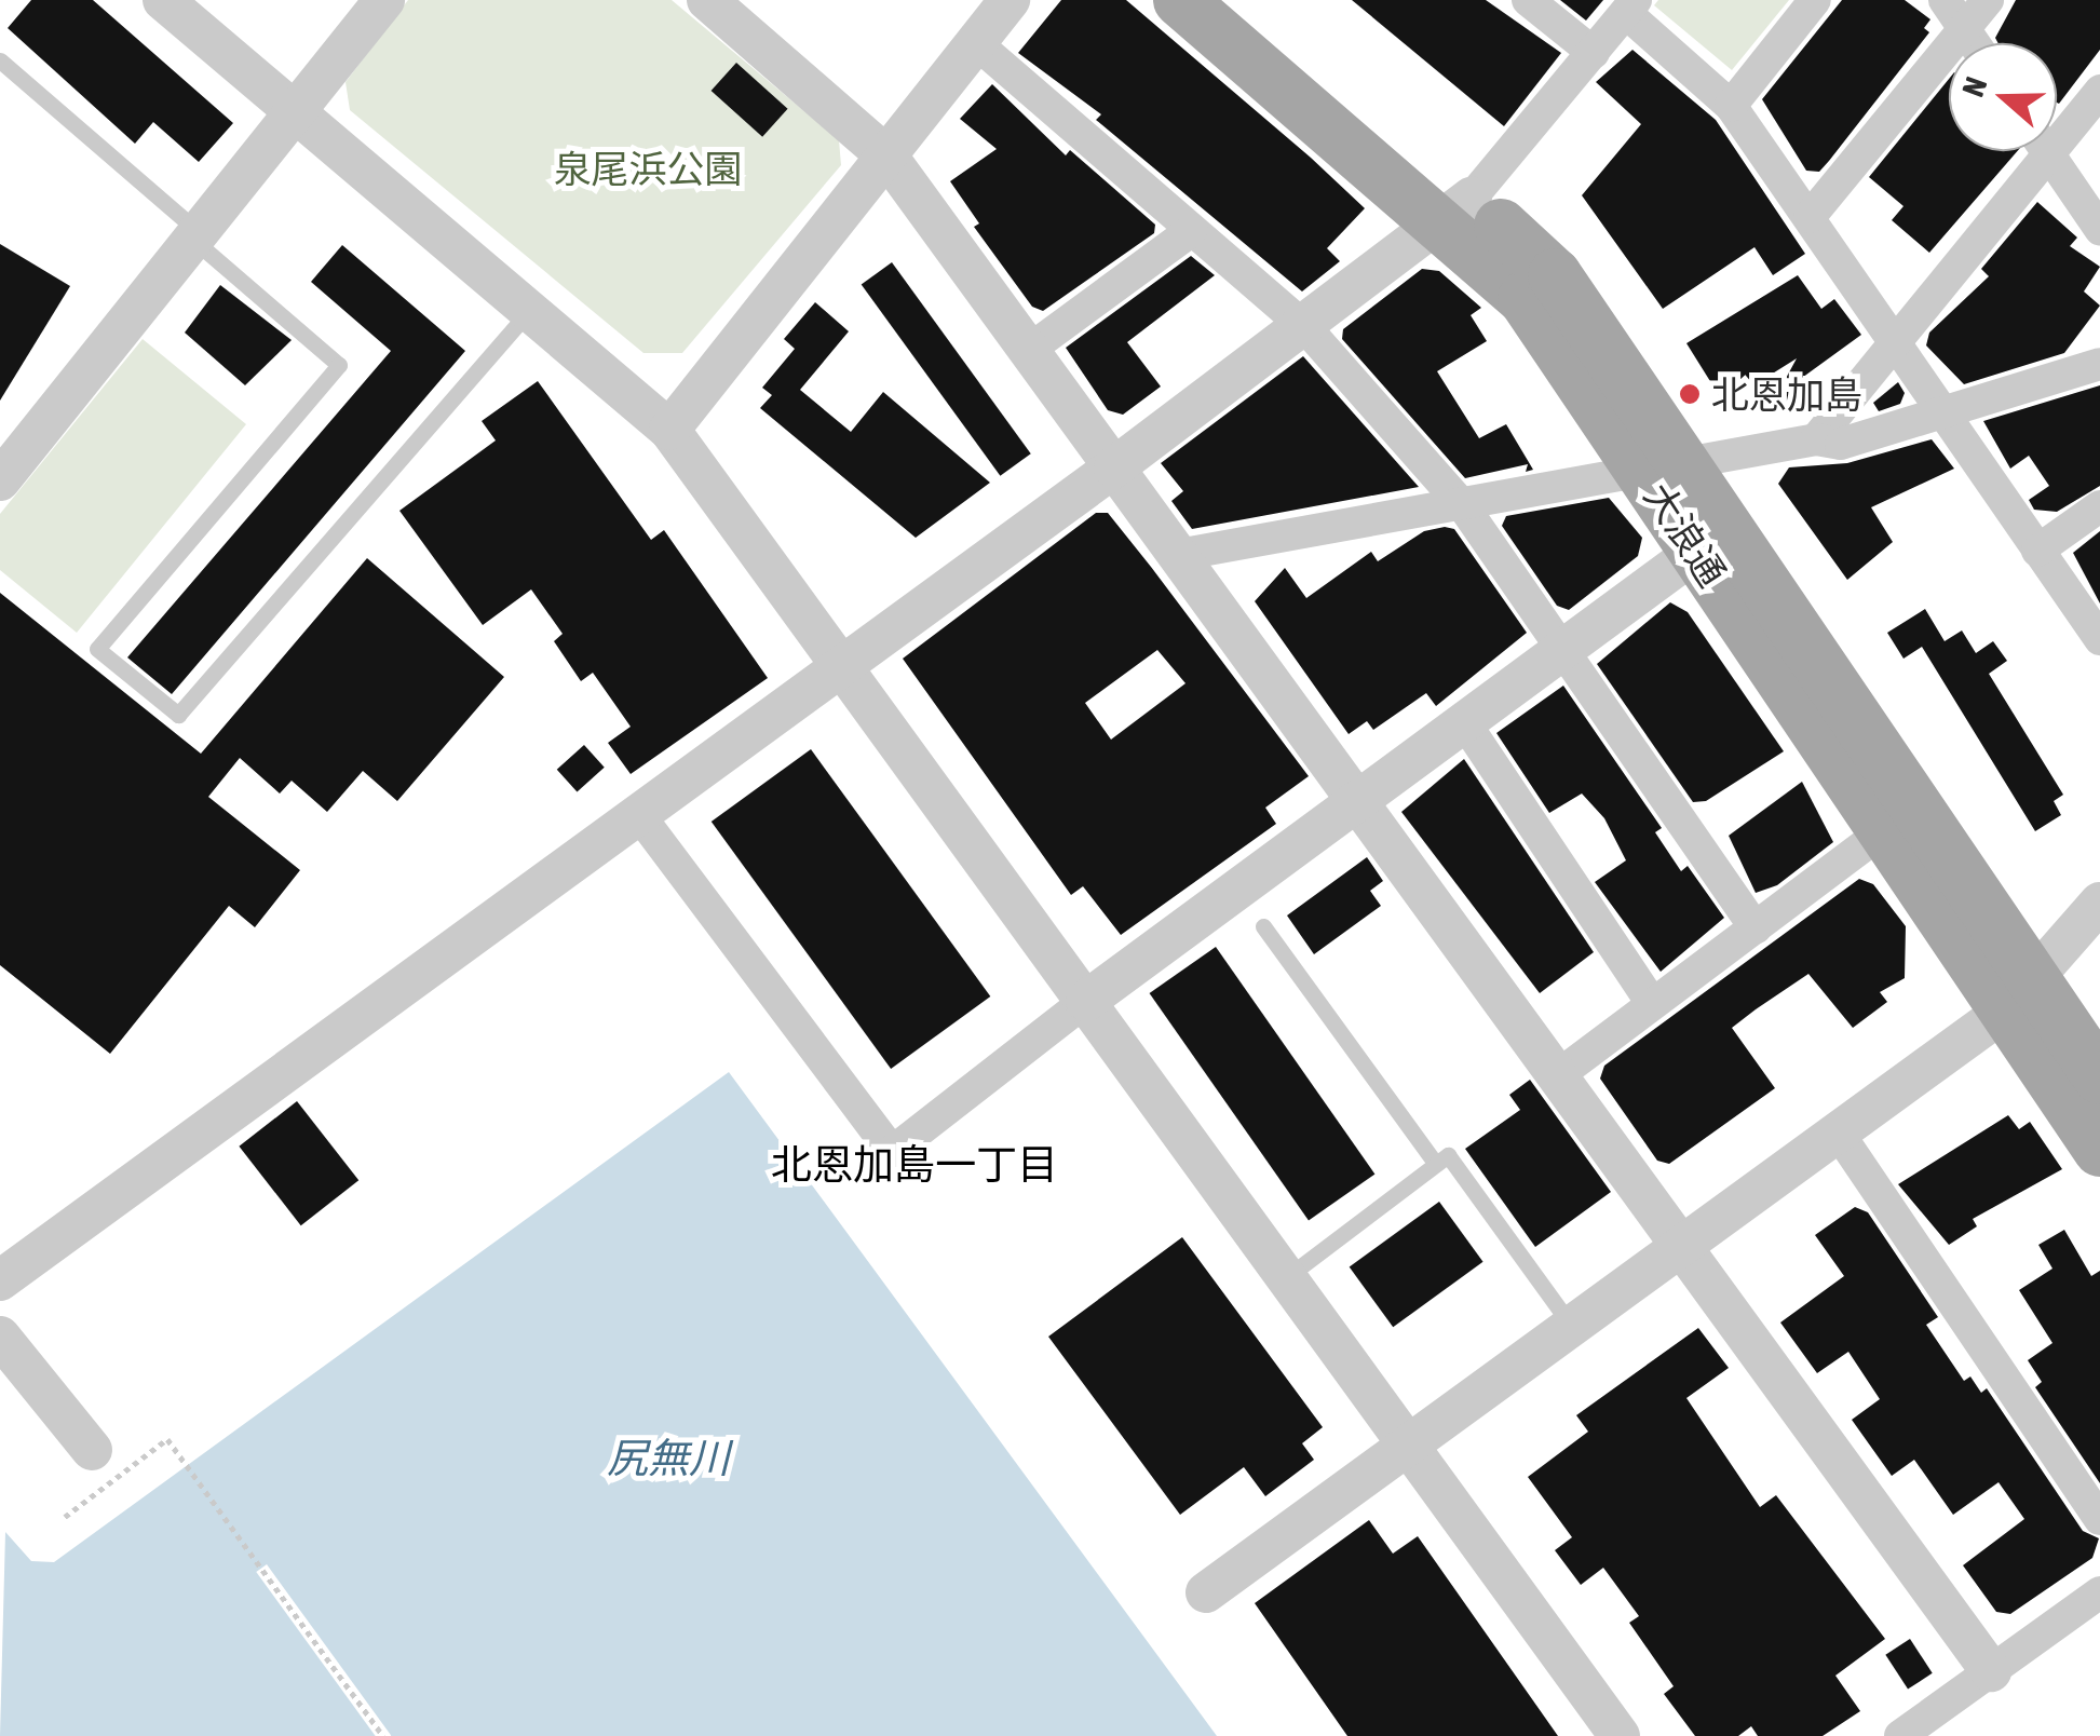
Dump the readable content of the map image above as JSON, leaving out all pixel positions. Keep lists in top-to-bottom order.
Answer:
{
  "streets": {
    "main road": ["大浪通"]
  },
  "districts": ["北恩加島一丁目"],
  "water": ["尻無川"],
  "parks": ["泉尾浜公園"],
  "places": ["北恩加島"],
  "north": "left"
}
